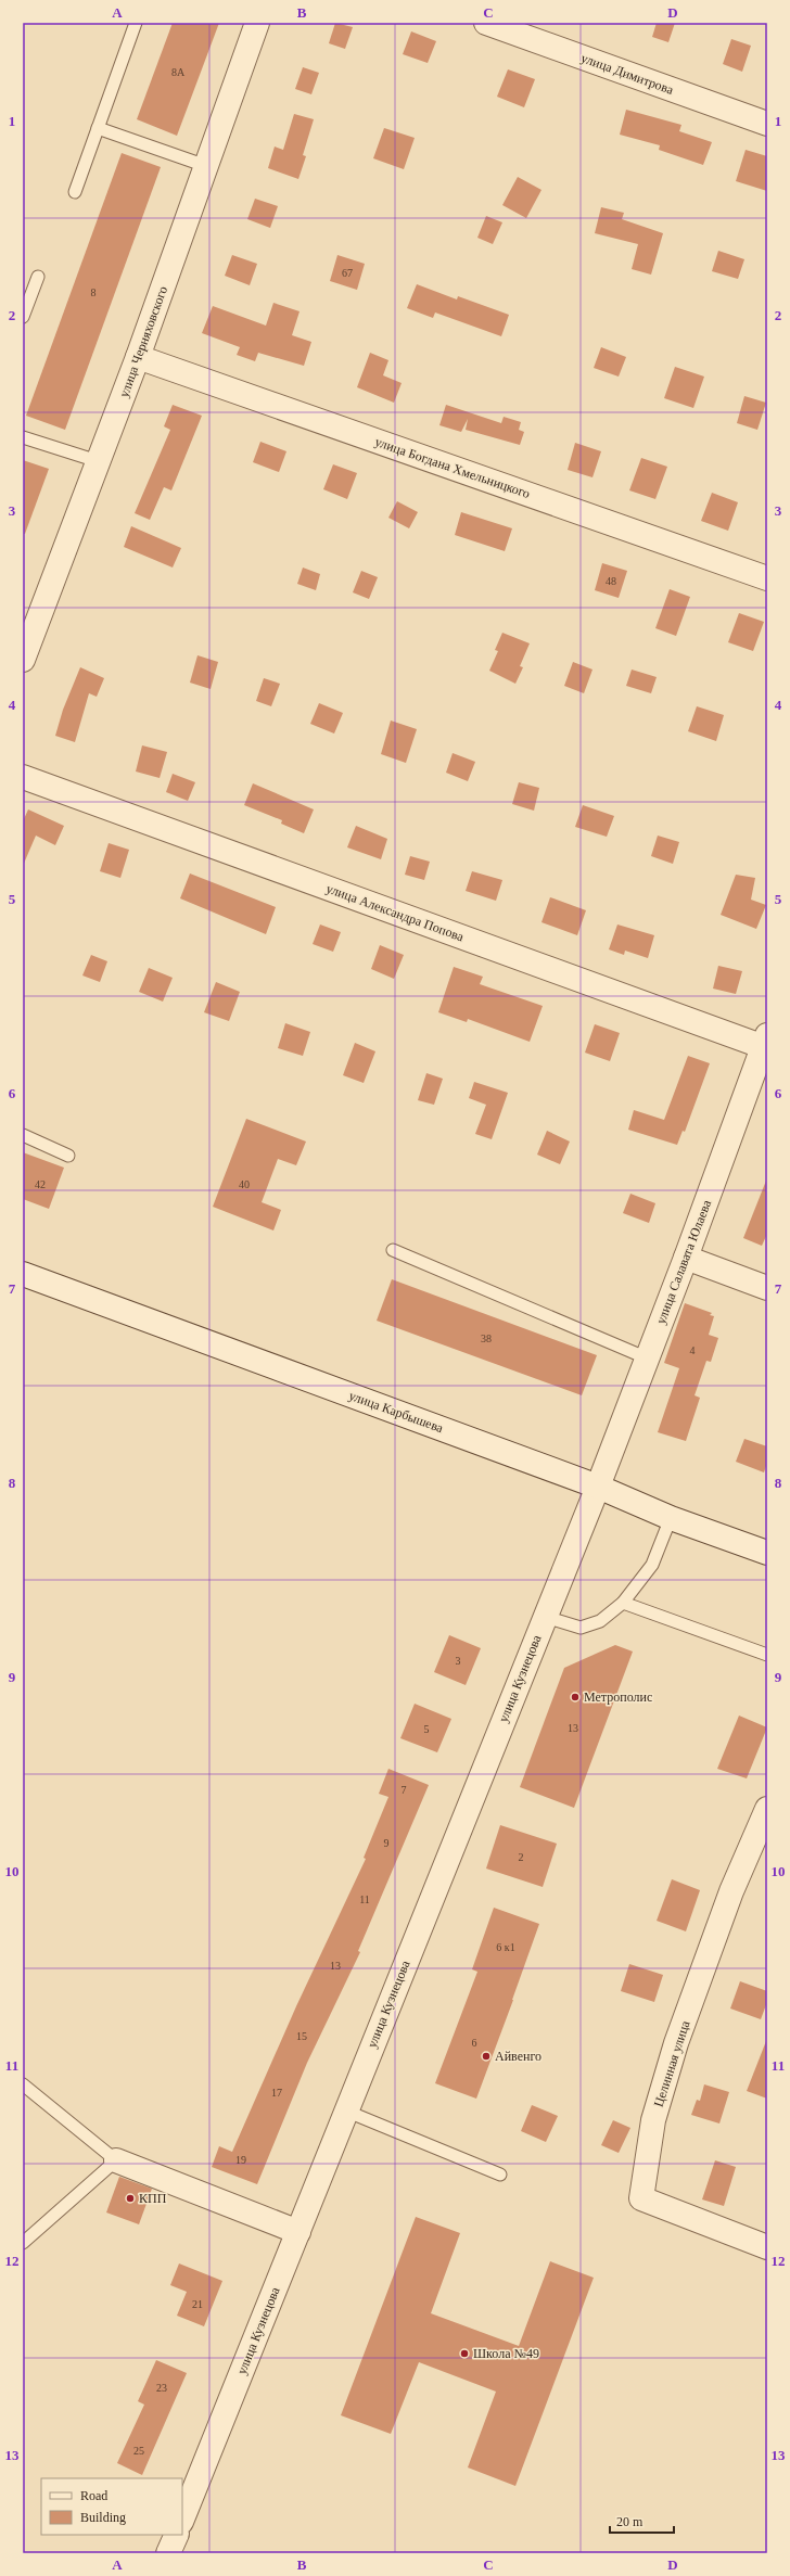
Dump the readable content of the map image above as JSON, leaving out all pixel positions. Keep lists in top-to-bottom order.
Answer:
{
  "streets": {
    "street": [
      "улица Димитрова",
      "улица Черняховского",
      "улица Богдана Хмельницкого",
      "улица Александра Попова",
      "улица Салавата Юлаева",
      "улица Карбышева",
      "улица Кузнецова",
      "Целинная улица"
    ]
  },
  "crossings": [
    ["улица Черняховского", "улица Богдана Хмельницкого"],
    ["улица Александра Попова", "улица Салавата Юлаева"],
    ["улица Салавата Юлаева", "улица Карбышева"],
    ["улица Салавата Юлаева", "улица Кузнецова"],
    ["улица Карбышева", "улица Кузнецова"]
  ],
  "places": [
    "Метрополис",
    "Айвенго",
    "КПП",
    "Школа №49"
  ],
  "house_numbers": [
    "8А",
    "67",
    "8",
    "48",
    "42",
    "40",
    "38",
    "4",
    "3",
    "13",
    "5",
    "7",
    "9",
    "2",
    "11",
    "6 к1",
    "13",
    "15",
    "6",
    "17",
    "19",
    "21",
    "23",
    "25"
  ],
  "legend": ["Road", "Building"],
  "scale_bar": "20 m",
  "grid": {
    "columns": [
      "A",
      "B",
      "C",
      "D"
    ],
    "rows": [
      "1",
      "2",
      "3",
      "4",
      "5",
      "6",
      "7",
      "8",
      "9",
      "10",
      "11",
      "12",
      "13"
    ]
  }
}
